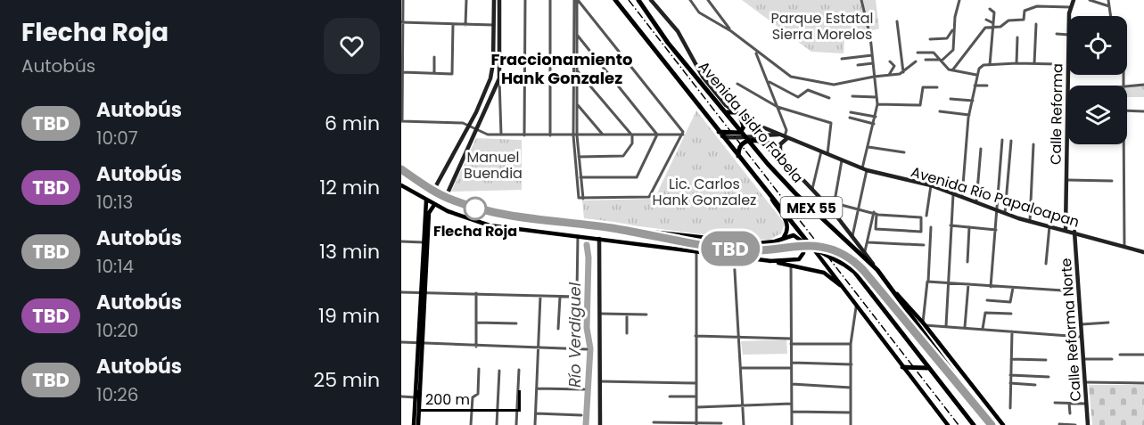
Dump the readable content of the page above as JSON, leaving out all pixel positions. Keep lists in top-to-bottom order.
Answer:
{
  "streets": {
    "highway": ["Avenida Isidro Fabela", "MEX 55"],
    "main road": ["Calle Reforma", "Avenida Río Papaloapan", "Calle Reforma Norte"]
  },
  "crossings": [
    ["Calle Reforma", "Avenida Río Papaloapan"],
    ["Avenida Isidro Fabela", "Avenida Río Papaloapan"],
    ["Avenida Isidro Fabela", "MEX 55"],
    ["Avenida Río Papaloapan", "Calle Reforma Norte"]
  ],
  "districts": ["Fraccionamiento Hank Gonzalez"],
  "water": ["Río Verdiguel"],
  "parks": ["Parque Estatal Sierra Morelos", "Manuel Buendia", "Lic. Carlos Hank Gonzalez"],
  "places": ["Flecha Roja"],
  "lines": ["bus line TBD"],
  "scale_bar": "200 m",
  "page": {
    "heading": ["Flecha Roja", "Autobús"],
    "on_map": "TBD",
    "list": [
      {
        "mark": "TBD",
        "name": "Autobús",
        "note": "10:07",
        "value": "6 min"
      },
      {
        "mark": "TBD",
        "name": "Autobús",
        "note": "10:13",
        "value": "12 min"
      },
      {
        "mark": "TBD",
        "name": "Autobús",
        "note": "10:14",
        "value": "13 min"
      },
      {
        "mark": "TBD",
        "name": "Autobús",
        "note": "10:20",
        "value": "19 min"
      },
      {
        "mark": "TBD",
        "name": "Autobús",
        "note": "10:26",
        "value": "25 min"
      }
    ],
    "scale": "200 m"
  }
}
